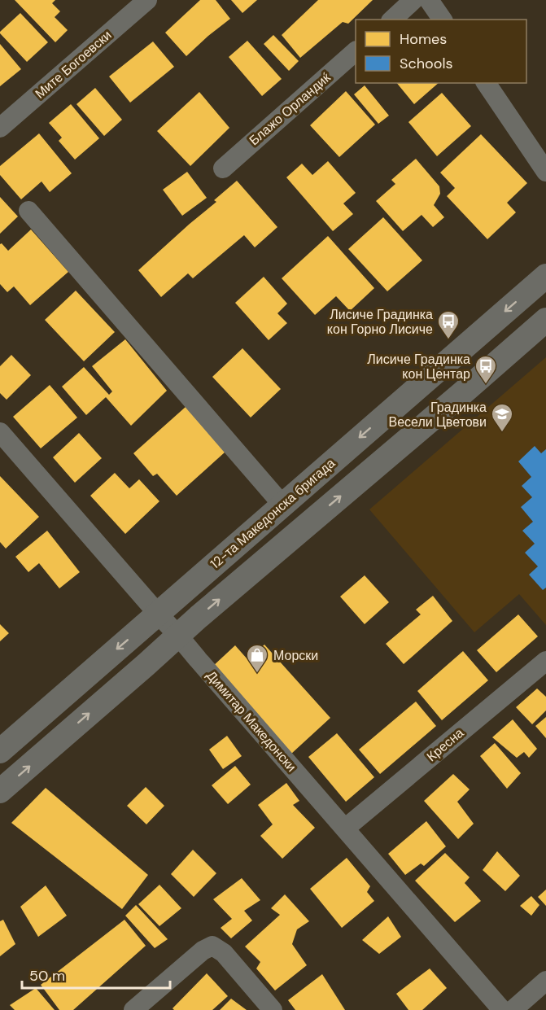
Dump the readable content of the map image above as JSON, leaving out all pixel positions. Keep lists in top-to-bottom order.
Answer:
{
  "streets": {
    "street": [
      "Мите Богоевски",
      "Блажо Орландиќ",
      "12-та Македонска бригада",
      "Димитар Македонски",
      "Кресна"
    ]
  },
  "crossings": [
    ["12-та Македонска бригада", "Димитар Македонски"],
    ["Димитар Македонски", "Кресна"]
  ],
  "places": {
    "bus stop": ["Лисиче Градинка кон Горно Лисиче", "Лисиче Градинка кон Центар"],
    "school or university": ["Градинка Весели Цветови"],
    "shop": ["Морски"]
  },
  "legend": ["Homes", "Schools"],
  "scale_bar": "50 m"
}
